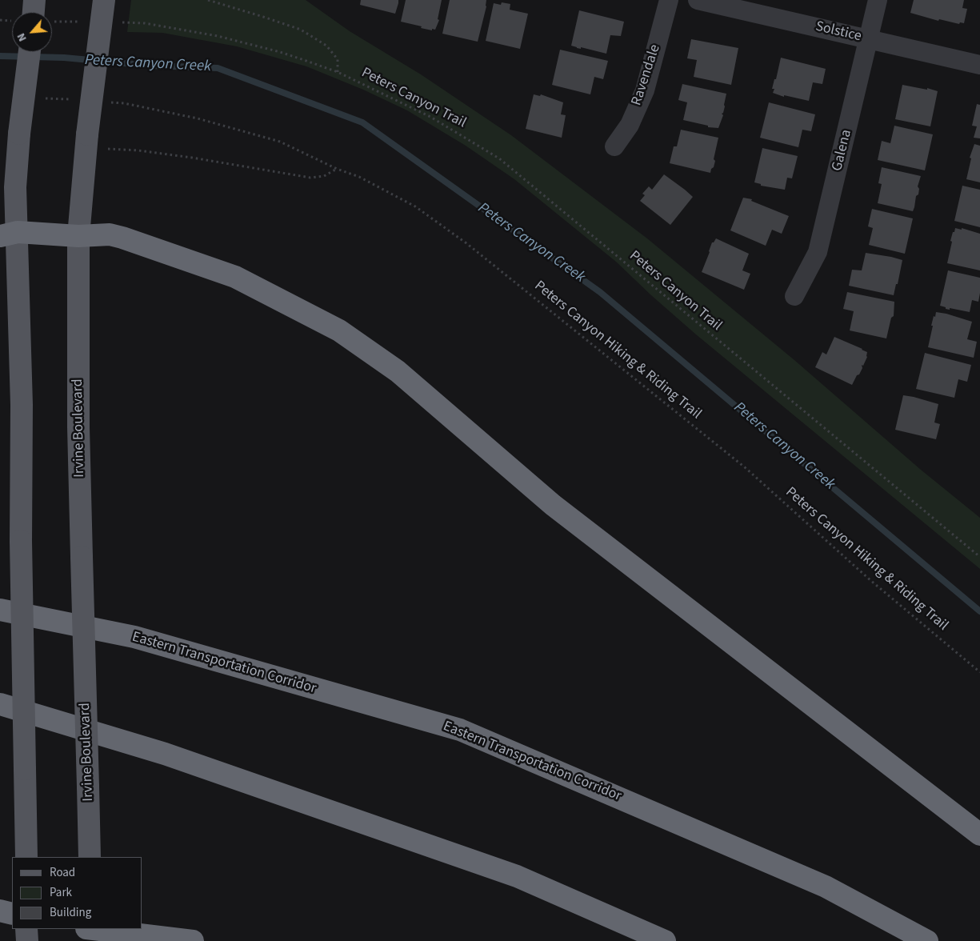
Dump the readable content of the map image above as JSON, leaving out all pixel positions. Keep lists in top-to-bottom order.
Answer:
{
  "streets": {
    "highway": ["Eastern Transportation Corridor"],
    "main road": ["Irvine Boulevard"],
    "street": ["Solstice", "Ravendale", "Galena"],
    "path": ["Peters Canyon Trail", "Peters Canyon Hiking & Riding Trail"]
  },
  "crossings": [
    ["Solstice", "Galena"]
  ],
  "water": ["Peters Canyon Creek"],
  "legend": ["Road", "Park", "Building"],
  "north": "bottom left"
}
